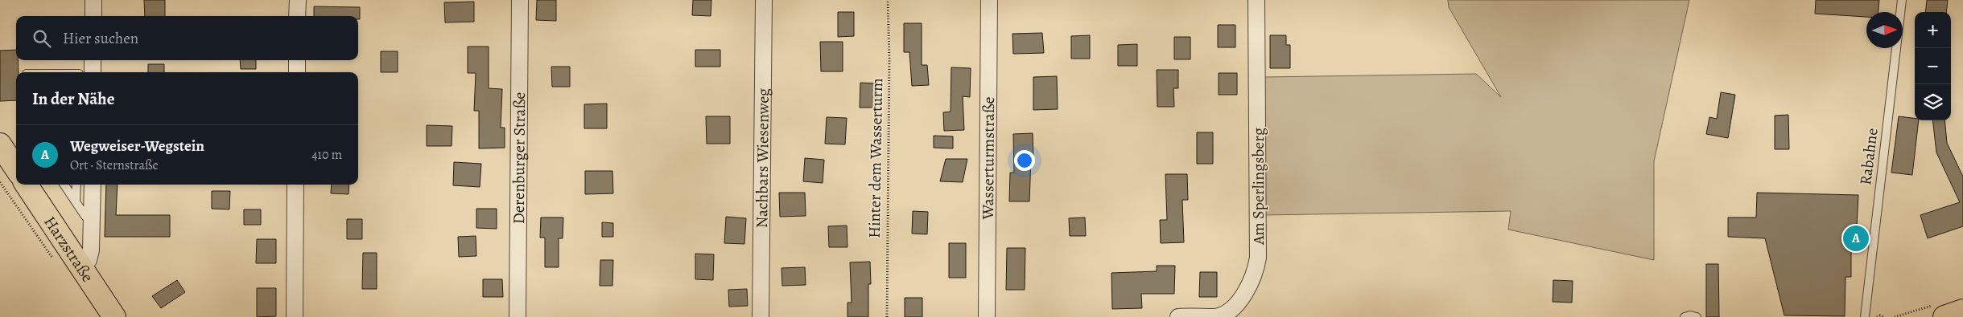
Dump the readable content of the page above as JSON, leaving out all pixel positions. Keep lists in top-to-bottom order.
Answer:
{
  "streets": {
    "main road": ["Harzstraße"],
    "street": [
      "Wasserturmstraße",
      "Derenburger Straße",
      "Nachbars Wiesenweg",
      "Am Sperlingsberg"
    ],
    "lane": ["Rabahne"],
    "path": ["Hinter dem Wasserturm"]
  },
  "north": "right",
  "page": {
    "map_buttons": ["+", "−"],
    "search": "Hier suchen",
    "heading": "In der Nähe",
    "list": [
      {
        "mark": "A",
        "name": "Wegweiser-Wegstein",
        "note": "Ort · Sternstraße",
        "value": "410 m"
      }
    ],
    "pins": "A"
  }
}
